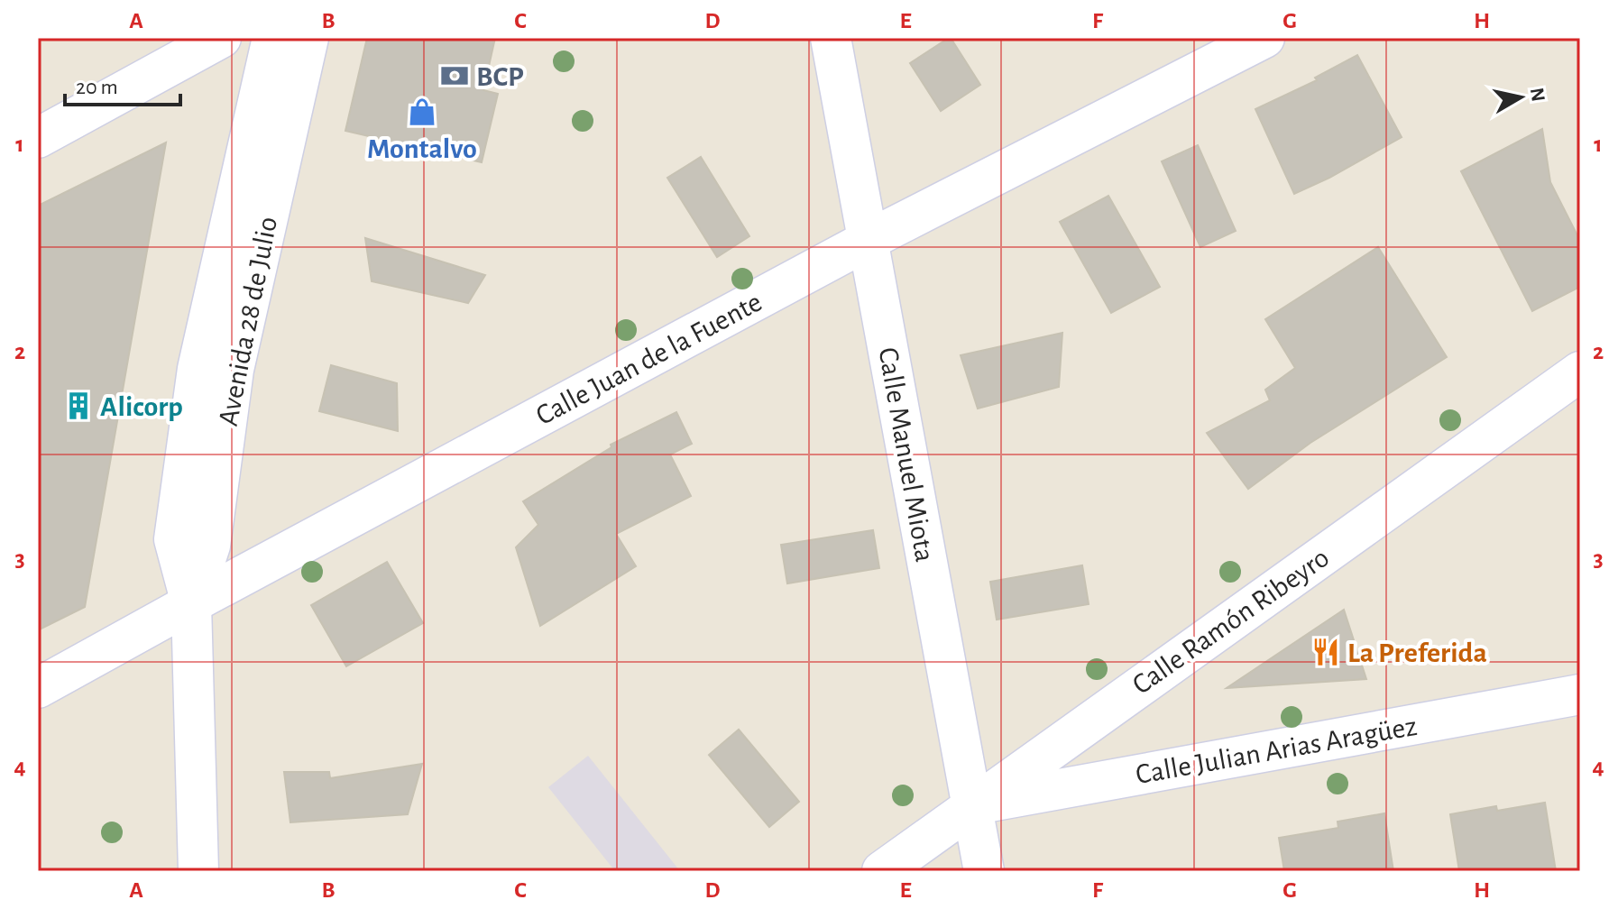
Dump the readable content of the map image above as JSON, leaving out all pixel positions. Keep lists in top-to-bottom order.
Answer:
{
  "streets": {
    "street": [
      "Avenida 28 de Julio",
      "Calle Juan de la Fuente",
      "Calle Manuel Miota",
      "Calle Ramón Ribeyro",
      "Calle Julian Arias Aragüez"
    ]
  },
  "crossings": [
    ["Avenida 28 de Julio", "Calle Juan de la Fuente"],
    ["Calle Juan de la Fuente", "Calle Manuel Miota"],
    ["Calle Manuel Miota", "Calle Ramón Ribeyro"],
    ["Calle Manuel Miota", "Calle Julian Arias Aragüez"],
    ["Calle Ramón Ribeyro", "Calle Julian Arias Aragüez"]
  ],
  "places": {
    "bank": ["BCP"],
    "shop": ["Montalvo"],
    "building": ["Alicorp"],
    "restaurant": ["La Preferida"]
  },
  "scale_bar": "20 m",
  "north": "right",
  "grid": {
    "columns": [
      "A",
      "B",
      "C",
      "D",
      "E",
      "F",
      "G",
      "H"
    ],
    "rows": [
      "1",
      "2",
      "3",
      "4"
    ]
  }
}
